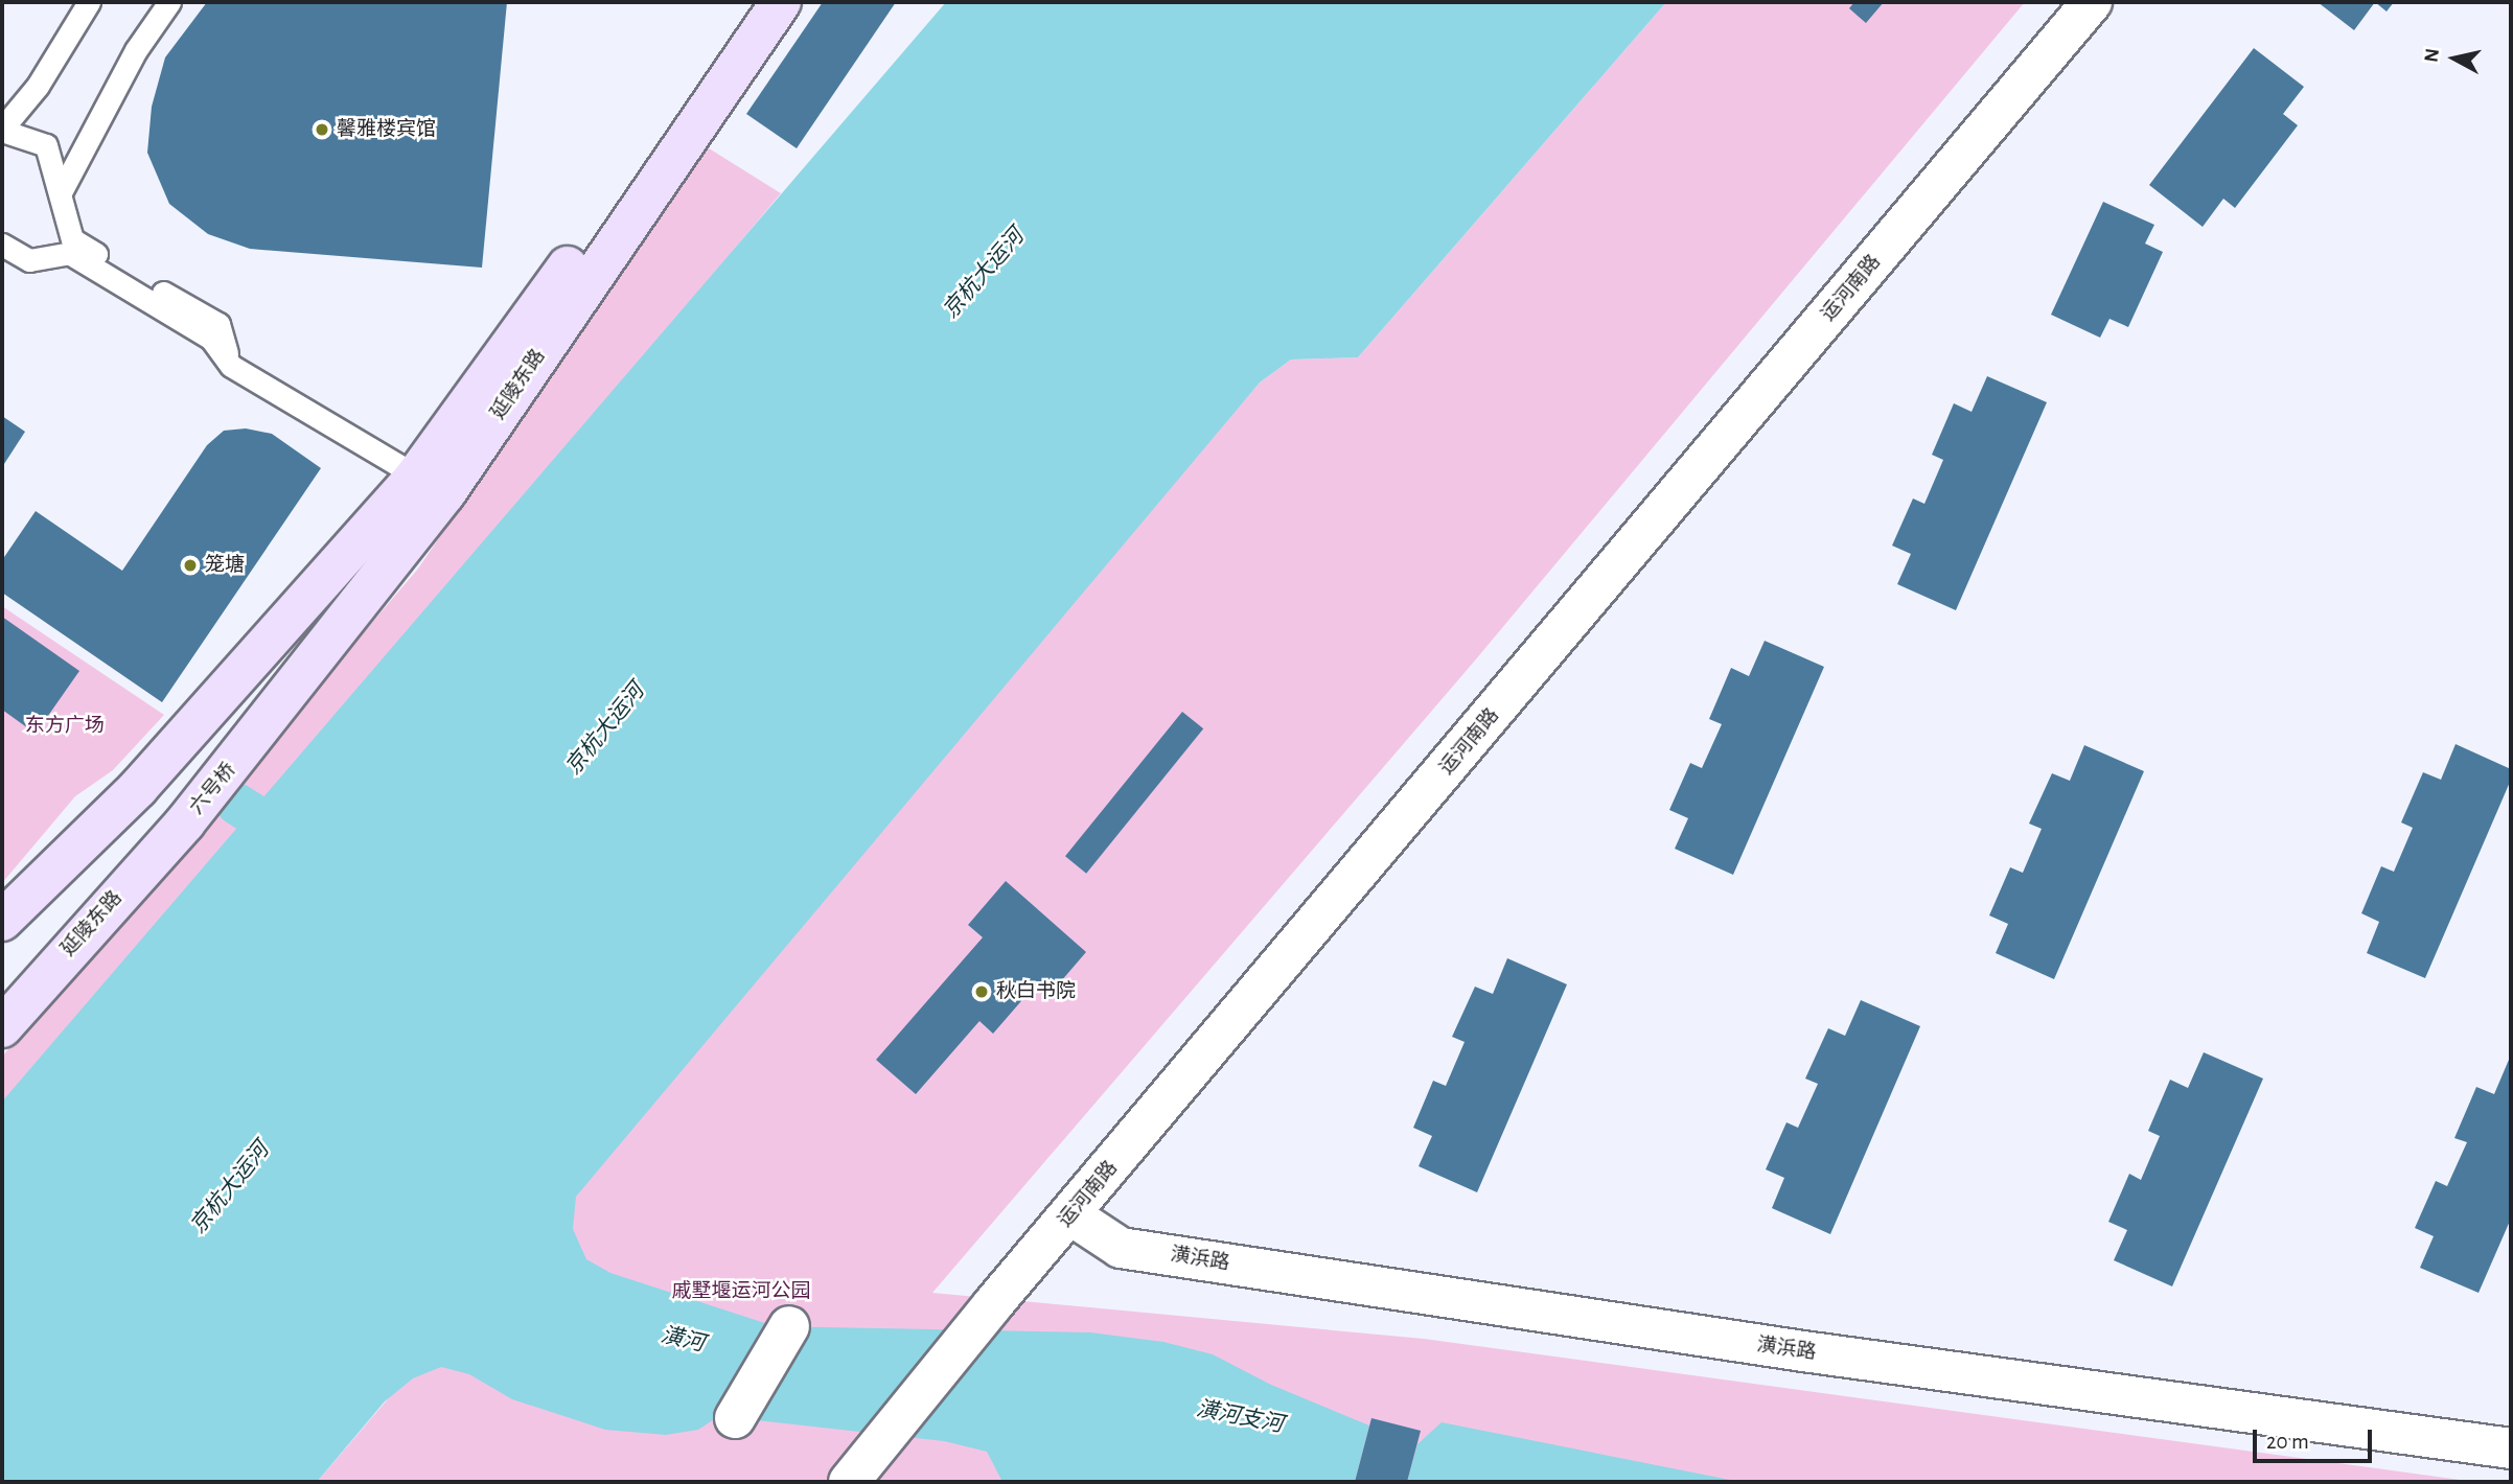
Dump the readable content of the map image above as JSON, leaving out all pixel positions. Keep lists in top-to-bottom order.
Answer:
{
  "streets": {
    "main road": ["延陵东路", "六号桥"],
    "street": ["运河南路", "潢浜路"]
  },
  "crossings": [
    ["运河南路", "潢浜路"],
    ["延陵东路", "六号桥"]
  ],
  "water": ["京杭大运河", "潢河", "潢河支河"],
  "parks": ["东方广场", "戚墅堰运河公园"],
  "places": ["馨雅楼宾馆", "笼塘", "秋白书院"],
  "scale_bar": "20 m",
  "north": "left"
}
